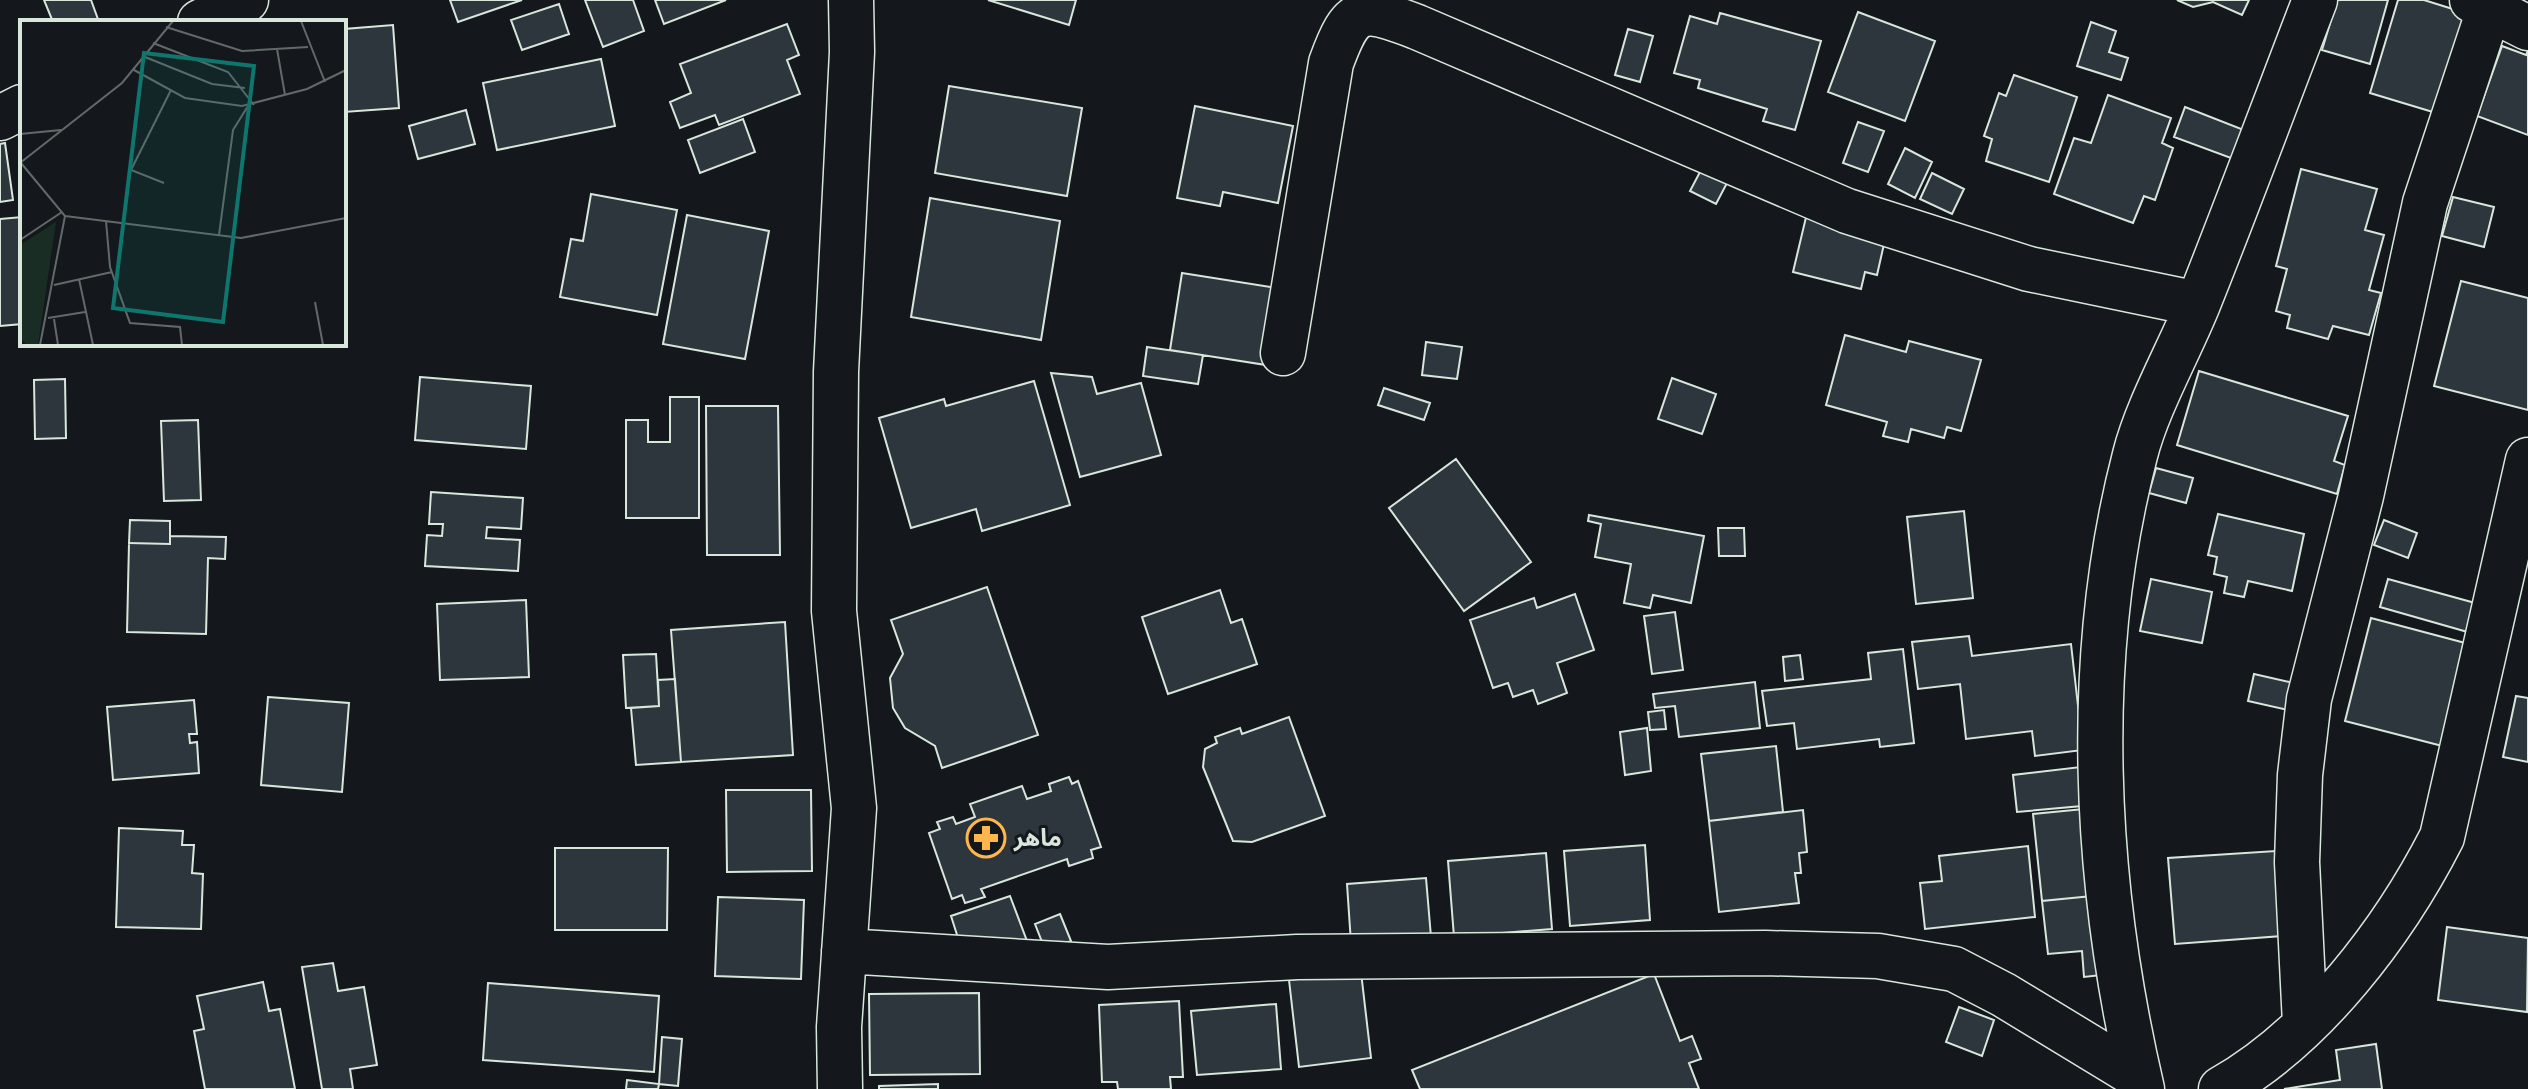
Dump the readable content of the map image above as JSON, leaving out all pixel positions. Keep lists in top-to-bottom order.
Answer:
{
  "places": {
    "pharmacy": ["ماهر"]
  }
}
